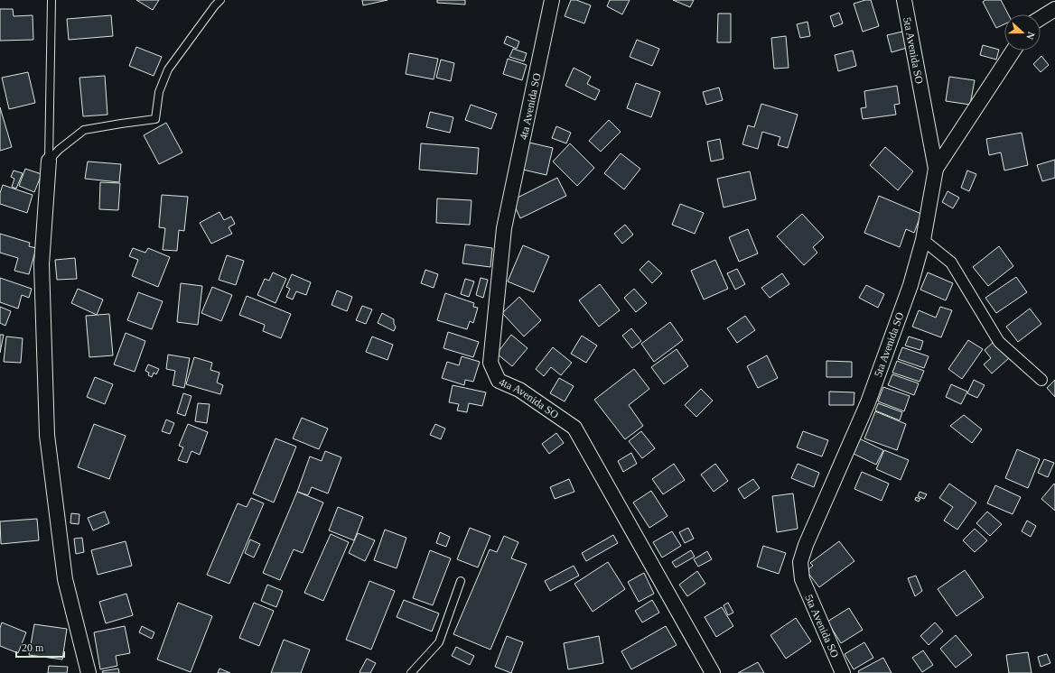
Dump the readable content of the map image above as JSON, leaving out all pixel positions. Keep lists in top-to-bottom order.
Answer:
{
  "streets": {
    "street": ["5ta Avenida SO", "4ta Avenida SO"]
  },
  "scale_bar": "20 m",
  "north": "right"
}
